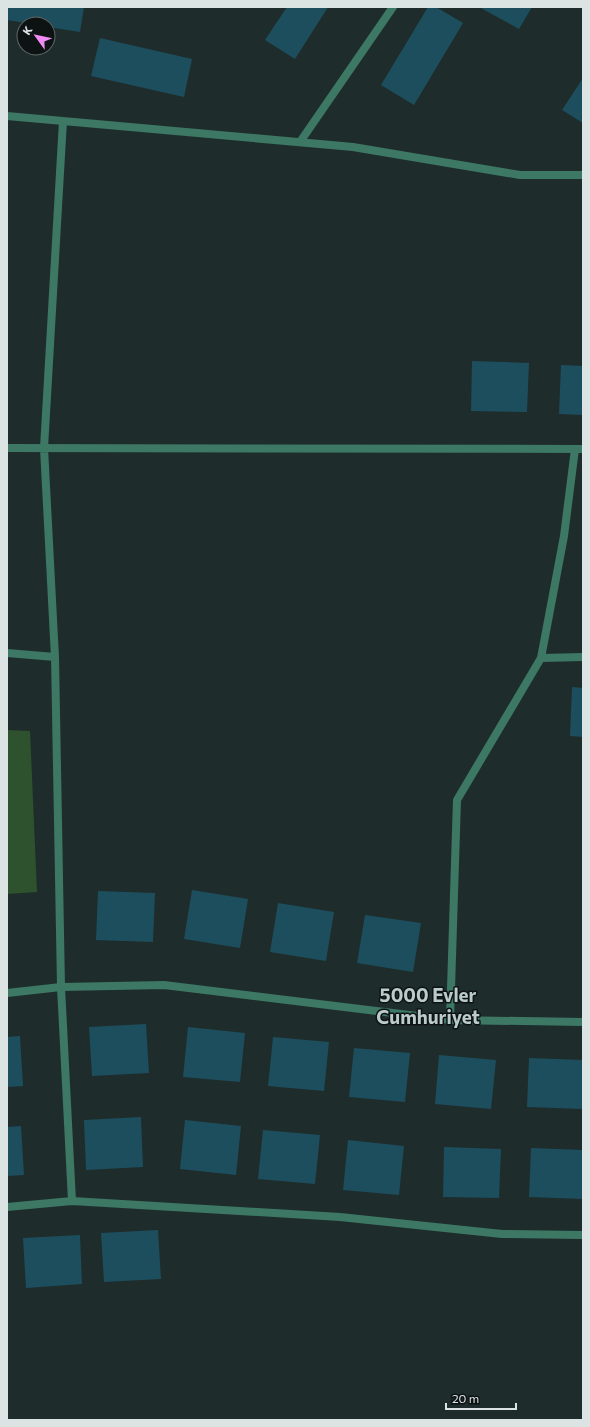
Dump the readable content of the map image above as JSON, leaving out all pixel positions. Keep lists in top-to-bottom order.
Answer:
{
  "districts": ["5000 Evler Cumhuriyet"],
  "scale_bar": "20 m",
  "north": "top left"
}
